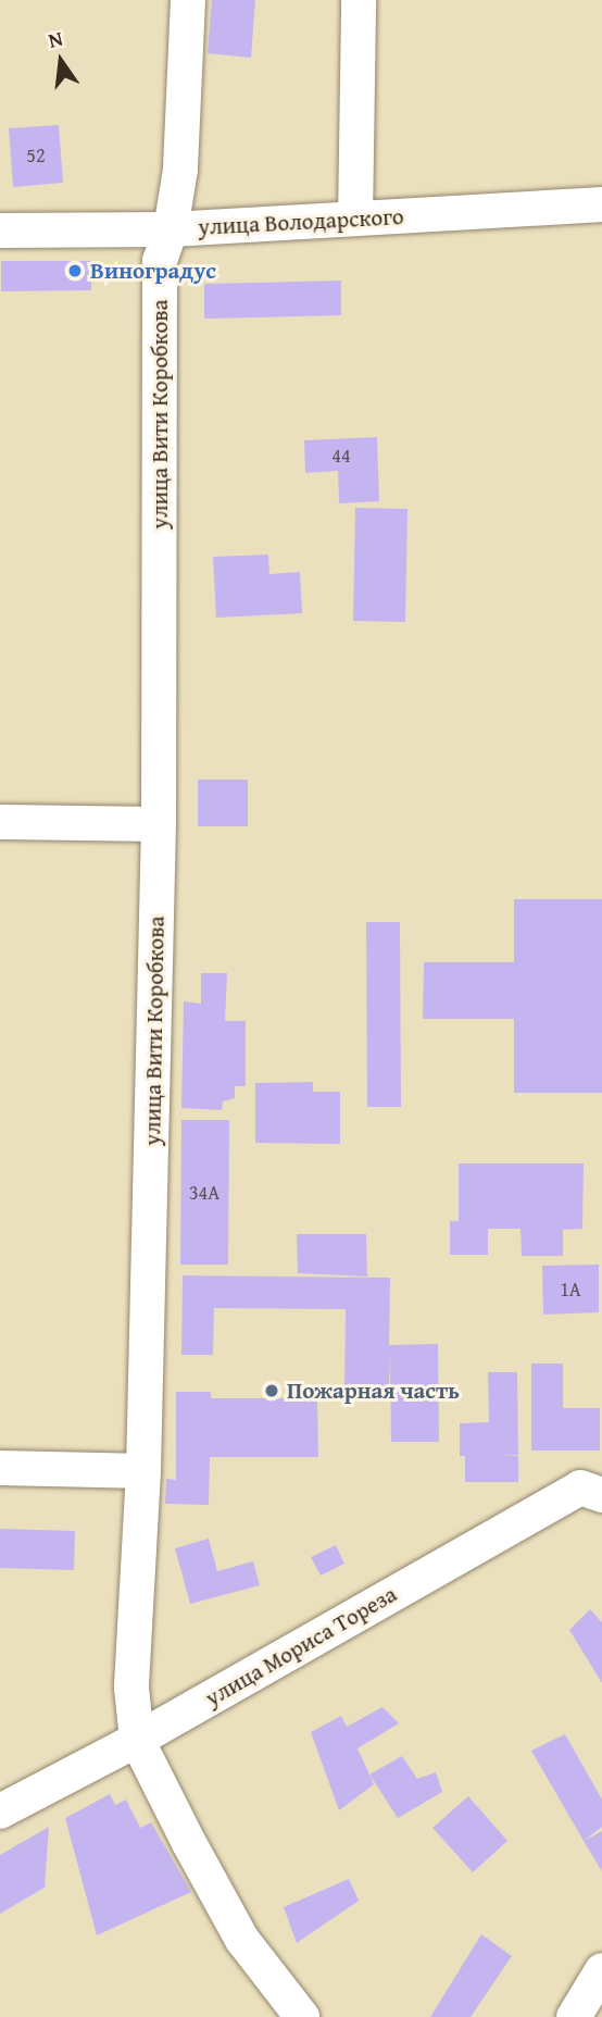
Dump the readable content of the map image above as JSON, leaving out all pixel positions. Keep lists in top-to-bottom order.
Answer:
{
  "streets": {
    "street": ["улица Володарского", "улица Вити Коробкова", "улица Мориса Тореза"]
  },
  "crossings": [
    ["улица Володарского", "улица Вити Коробкова"],
    ["улица Вити Коробкова", "улица Мориса Тореза"]
  ],
  "places": ["Виноградус", "Пожарная часть"],
  "house_numbers": [
    "52",
    "44",
    "34А",
    "1А"
  ],
  "north": "top"
}
